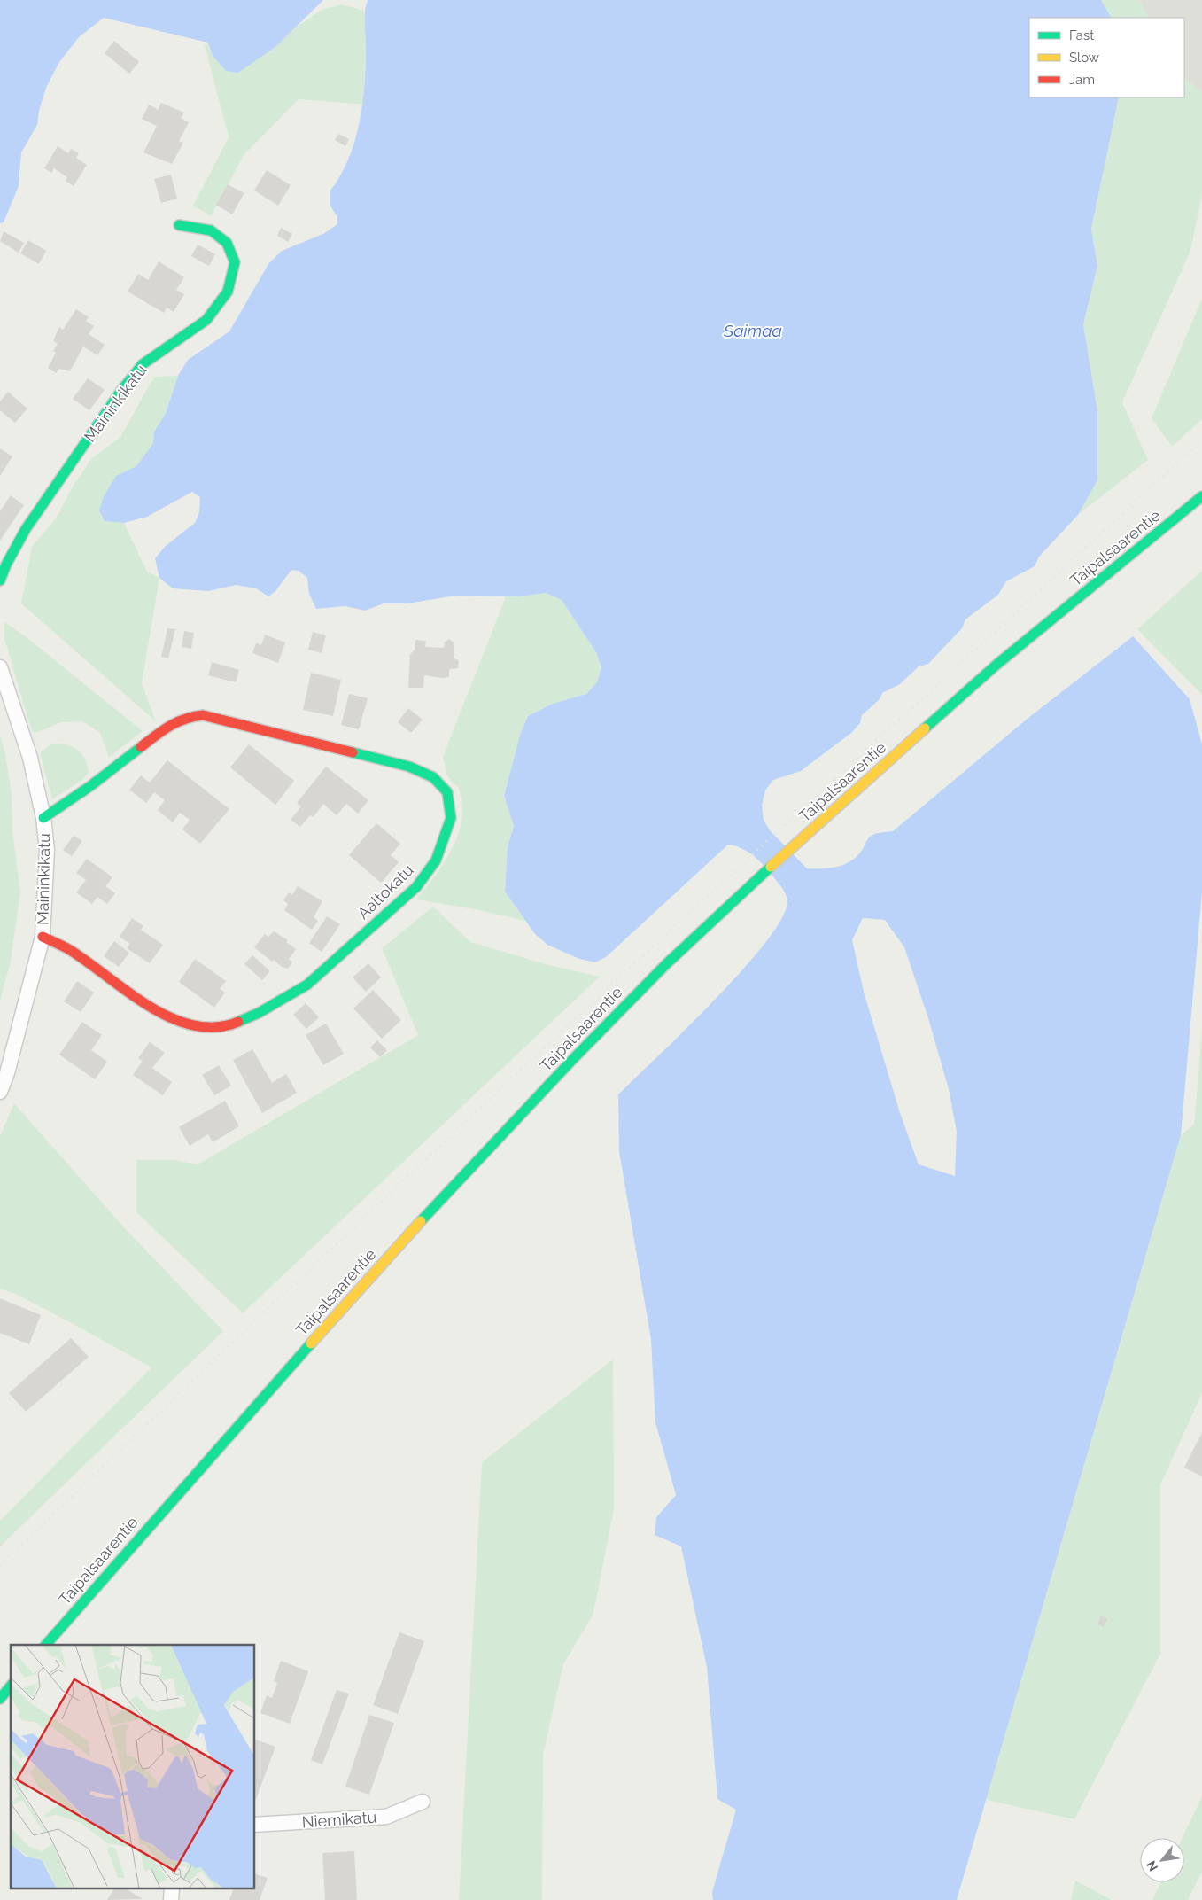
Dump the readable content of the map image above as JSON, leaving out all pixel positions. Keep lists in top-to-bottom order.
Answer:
{
  "streets": {
    "main road": ["Maininkikatu", "Taipalsaarentie", "Aaltokatu"],
    "street": ["Niemikatu"]
  },
  "crossings": [
    ["Maininkikatu", "Aaltokatu"]
  ],
  "water": ["Saimaa"],
  "legend": ["Fast", "Slow", "Jam"],
  "north": "bottom left"
}
